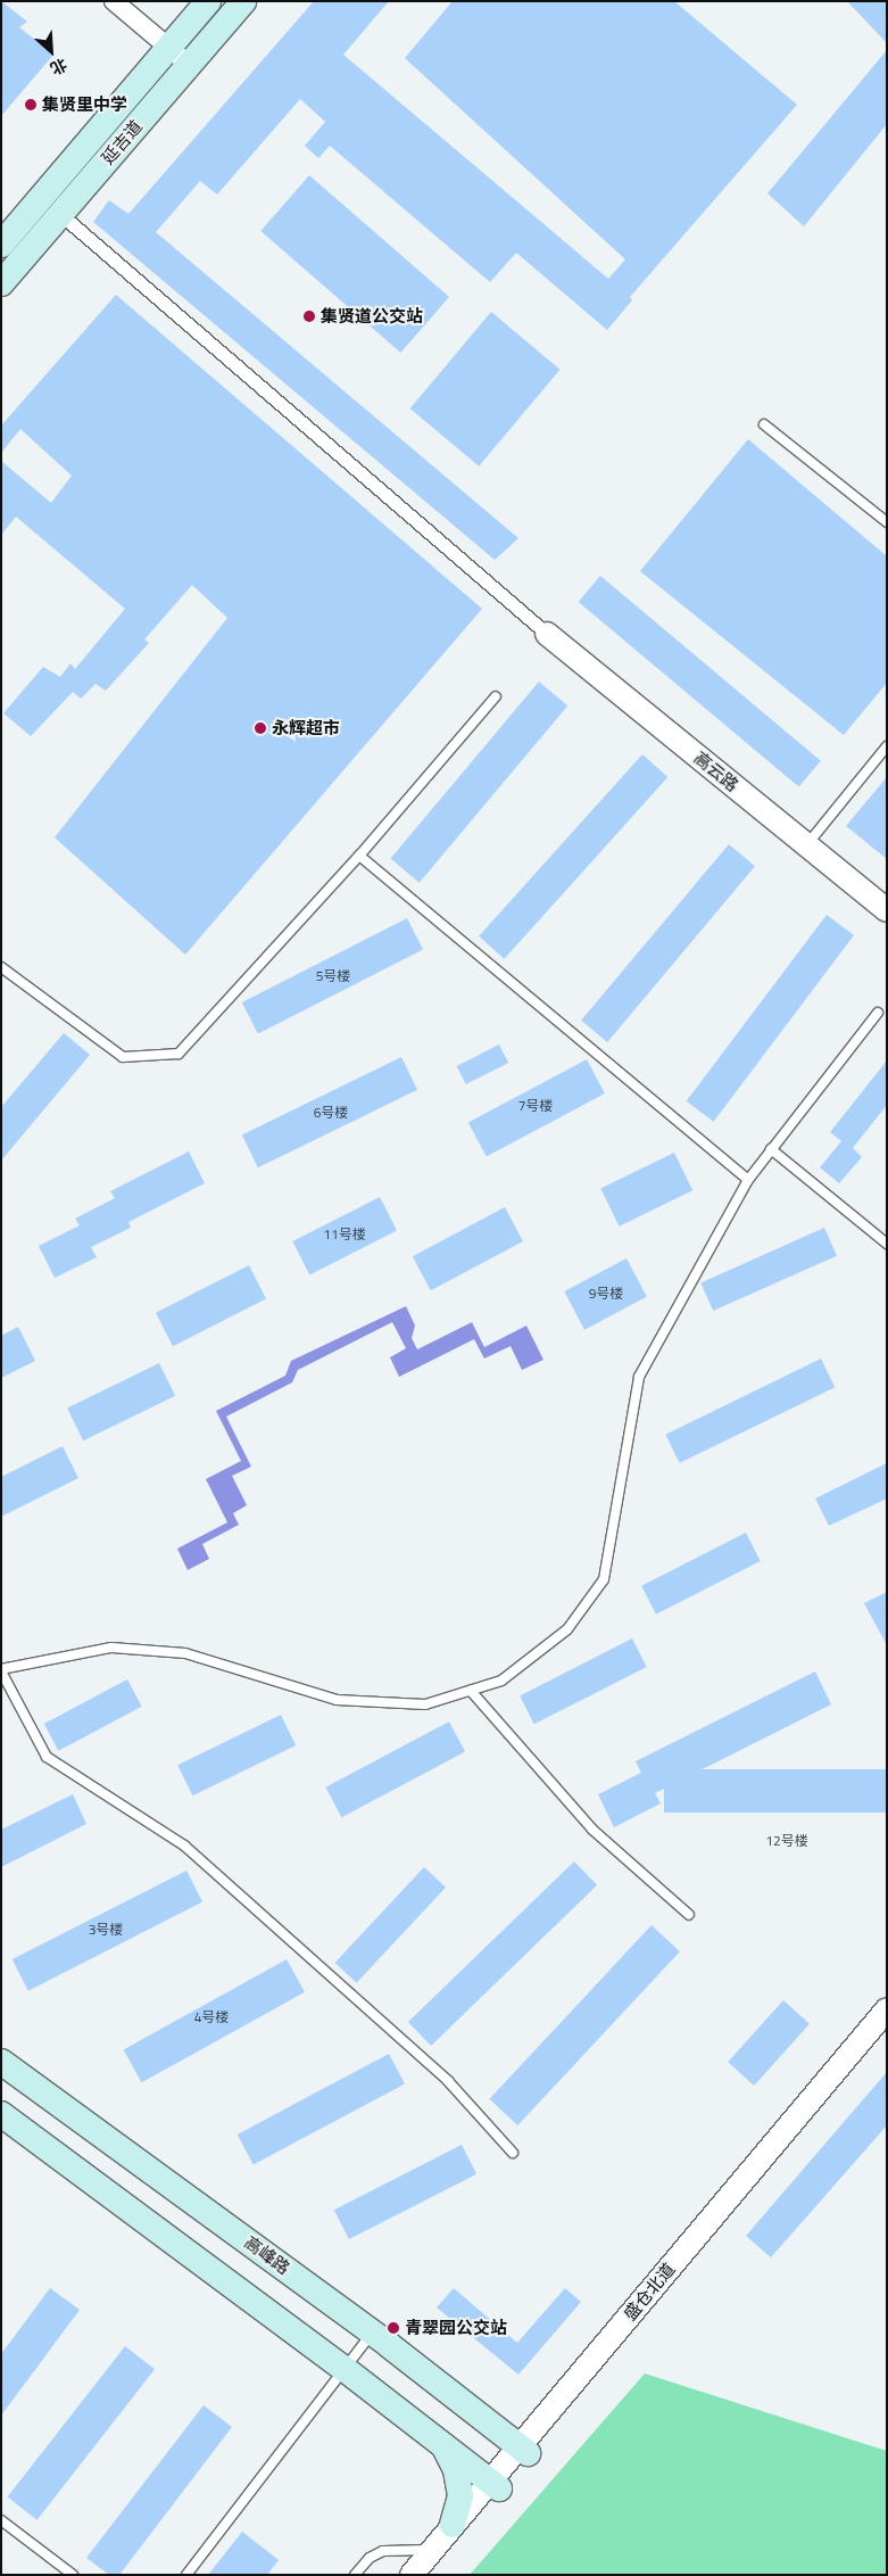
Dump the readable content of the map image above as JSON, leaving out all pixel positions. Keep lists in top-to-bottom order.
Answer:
{
  "streets": {
    "main road": ["延吉道", "高峰路"],
    "street": ["高云路", "盛仓北道"]
  },
  "crossings": [
    ["高峰路", "盛仓北道"]
  ],
  "places": [
    "集贤里中学",
    "集贤道公交站",
    "永辉超市",
    "青翠园公交站"
  ],
  "house_numbers": [
    "5号楼",
    "7号楼",
    "6号楼",
    "11号楼",
    "9号楼",
    "12号楼",
    "3号楼",
    "4号楼"
  ],
  "north": "bottom right"
}
